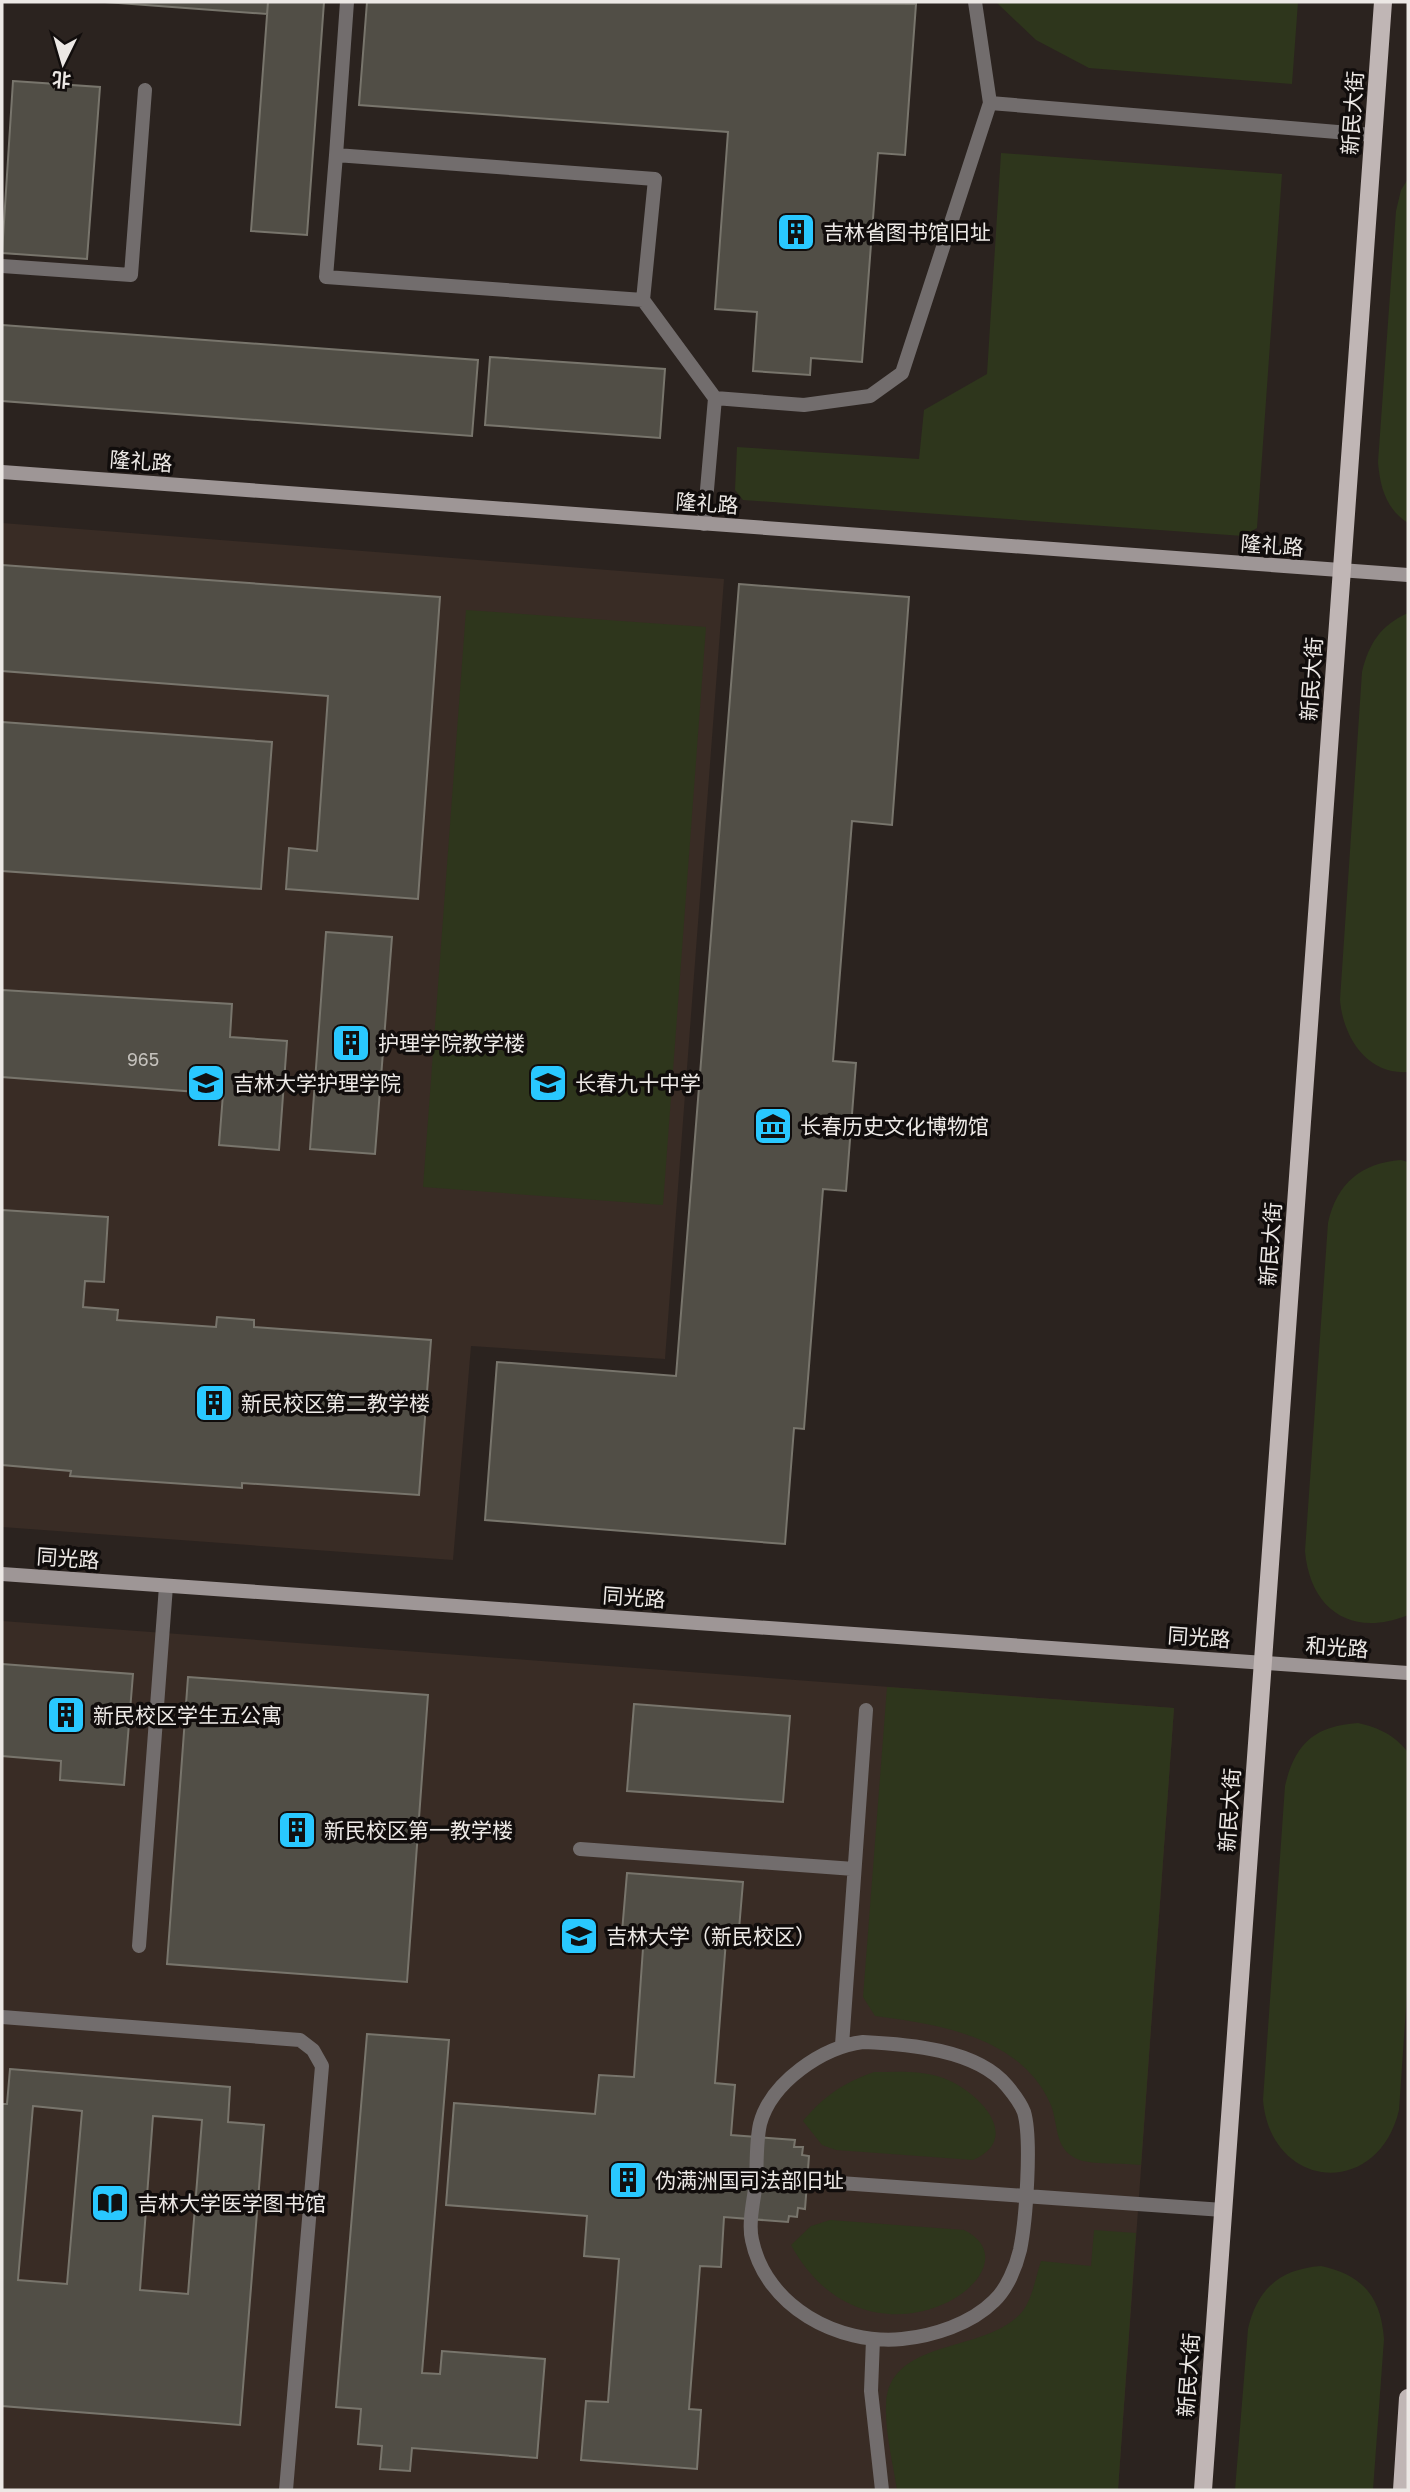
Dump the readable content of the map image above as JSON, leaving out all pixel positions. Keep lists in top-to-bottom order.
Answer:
{
  "streets": {
    "main road": ["新民大街"],
    "street": ["隆礼路", "同光路", "和光路"]
  },
  "crossings": [
    ["新民大街", "隆礼路"],
    ["新民大街", "同光路"],
    ["新民大街", "和光路"],
    ["同光路", "和光路"]
  ],
  "places": {
    "building": [
      "吉林省图书馆旧址",
      "护理学院教学楼",
      "新民校区第二教学楼",
      "新民校区学生五公寓",
      "新民校区第一教学楼",
      "伪满洲国司法部旧址"
    ],
    "school or university": ["吉林大学护理学院", "长春九十中学", "吉林大学（新民校区）"],
    "museum": ["长春历史文化博物馆"],
    "library": ["吉林大学医学图书馆"]
  },
  "house_numbers": ["965"],
  "north": "bottom"
}
